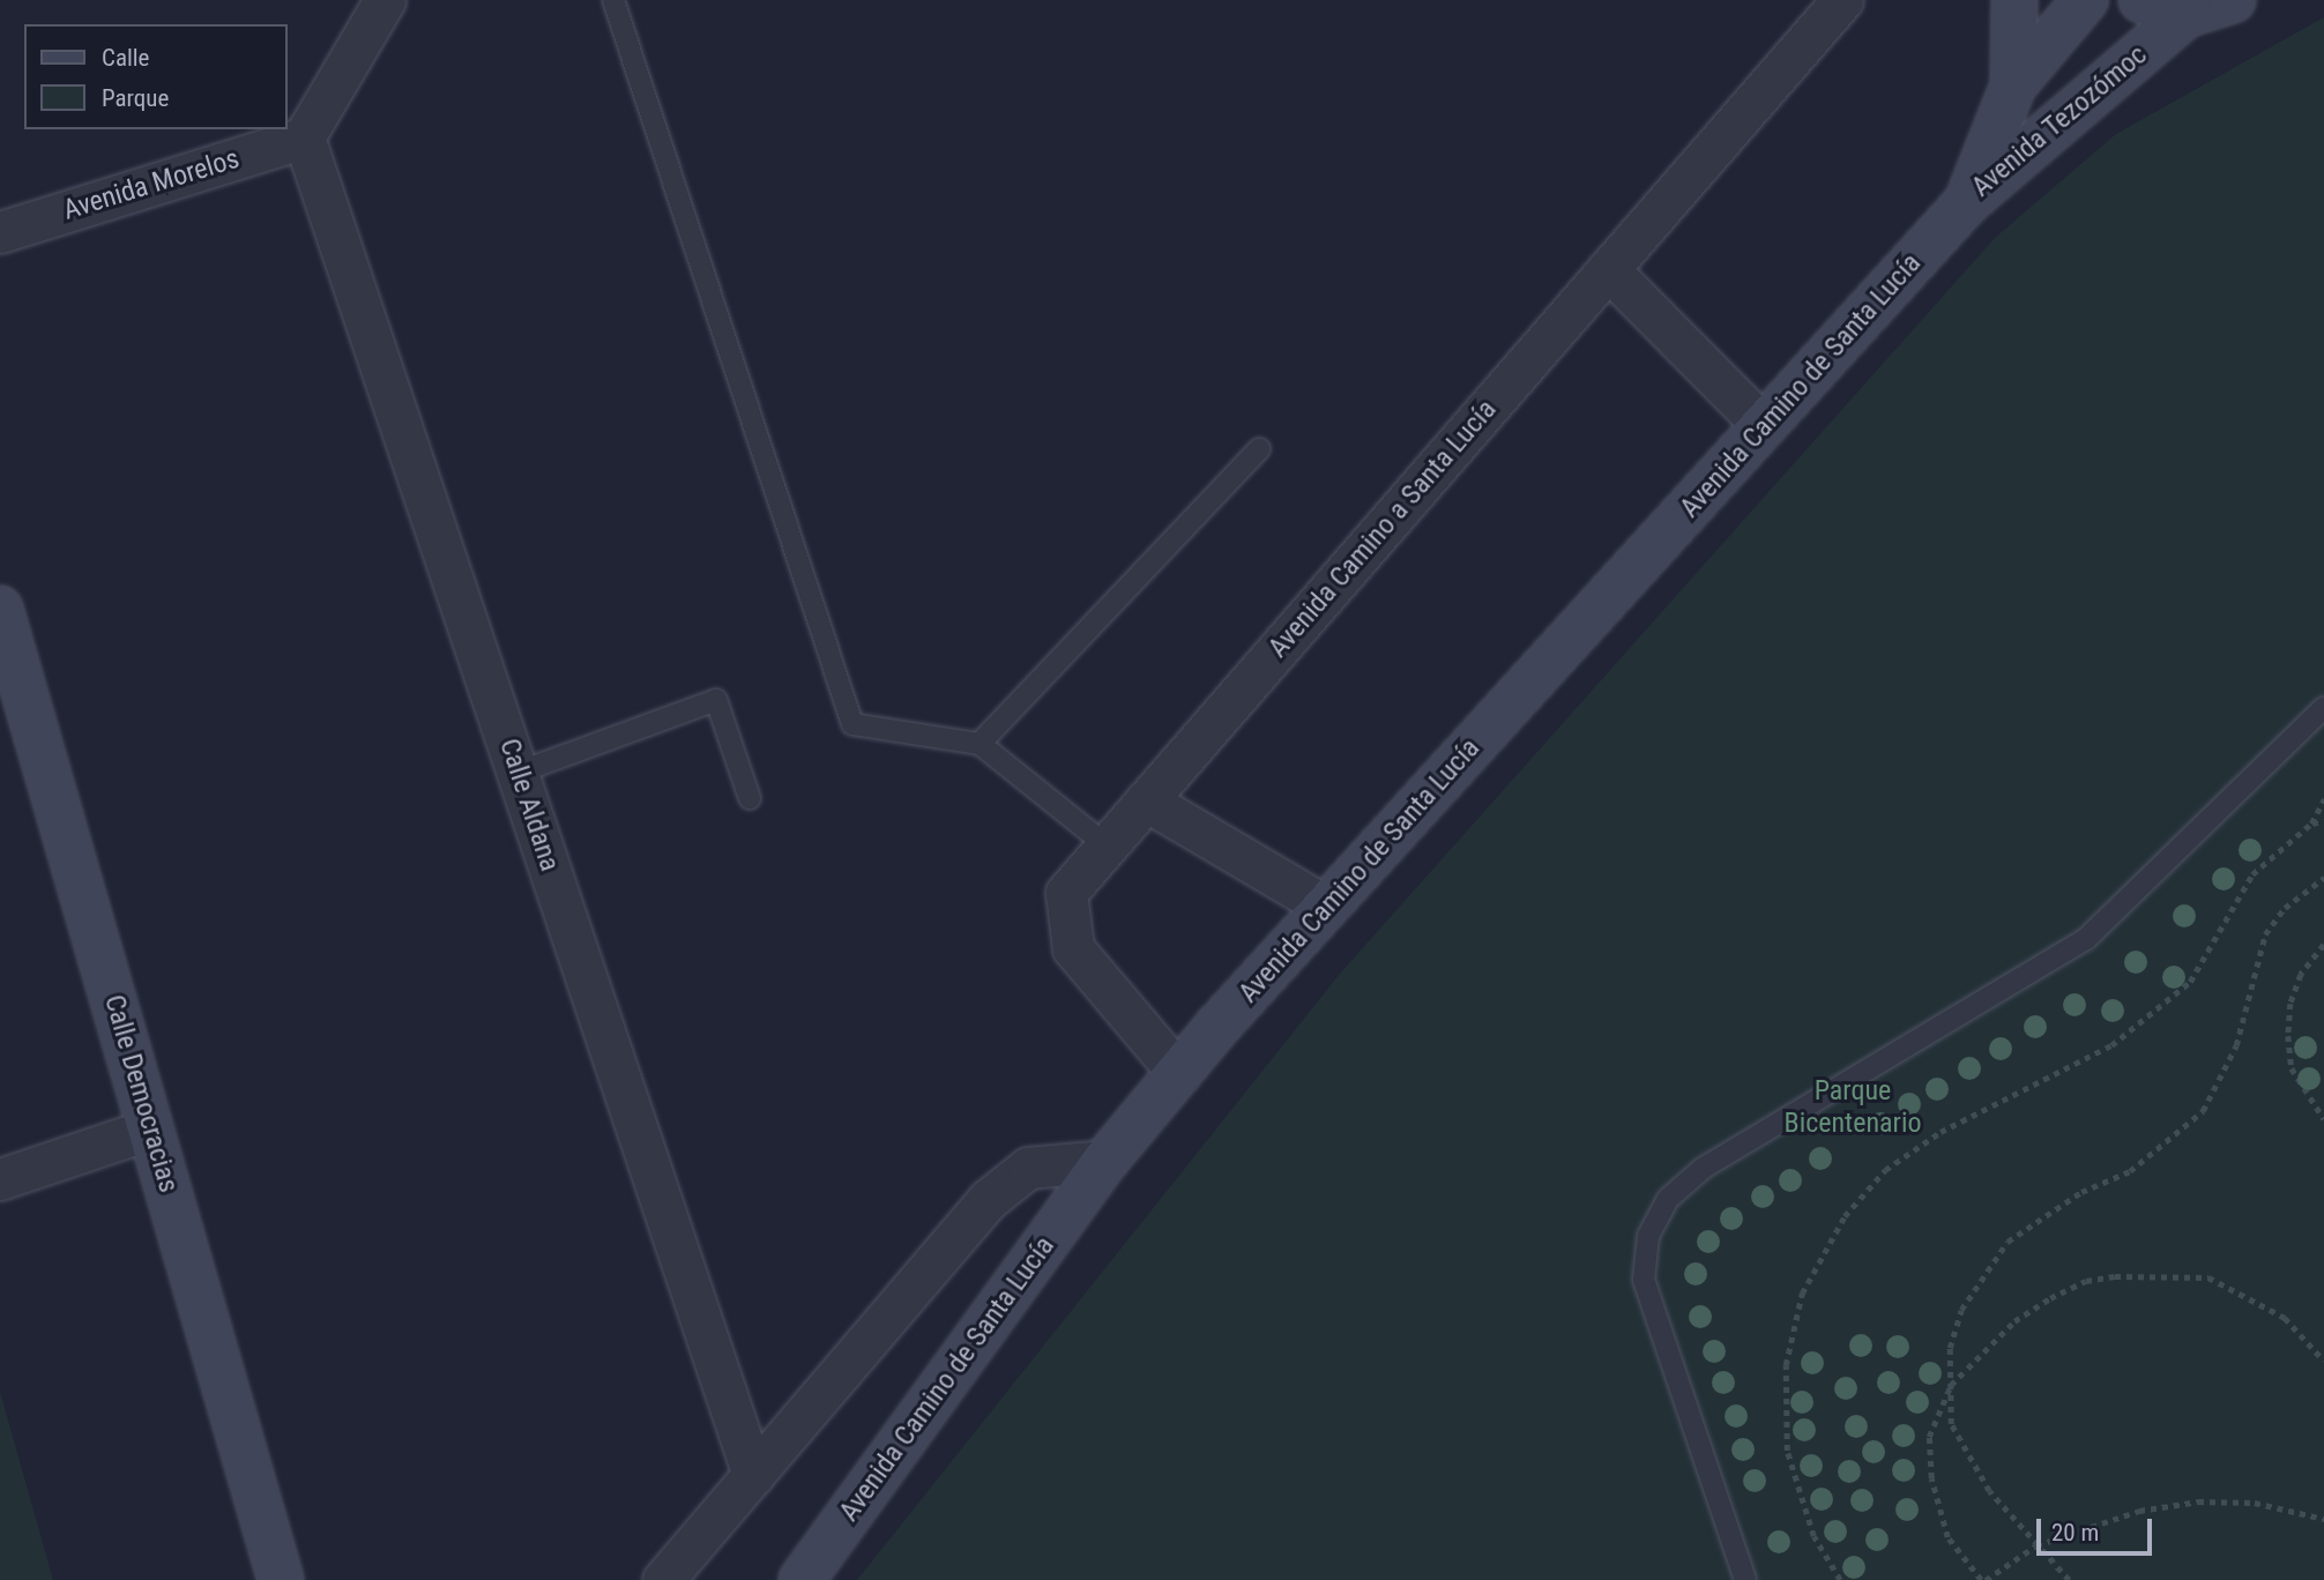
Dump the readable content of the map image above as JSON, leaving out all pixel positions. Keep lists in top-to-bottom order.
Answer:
{
  "streets": {
    "main road": ["Avenida Tezozómoc", "Avenida Camino de Santa Lucía", "Calle Democracias"],
    "street": ["Avenida Morelos", "Avenida Camino a Santa Lucía", "Calle Aldana"]
  },
  "crossings": [
    ["Avenida Tezozómoc", "Avenida Camino de Santa Lucía"],
    ["Avenida Morelos", "Calle Aldana"],
    ["Avenida Camino de Santa Lucía", "Avenida Camino a Santa Lucía"]
  ],
  "parks": ["Parque Bicentenario"],
  "legend": ["Calle", "Parque"],
  "scale_bar": "20 m"
}
